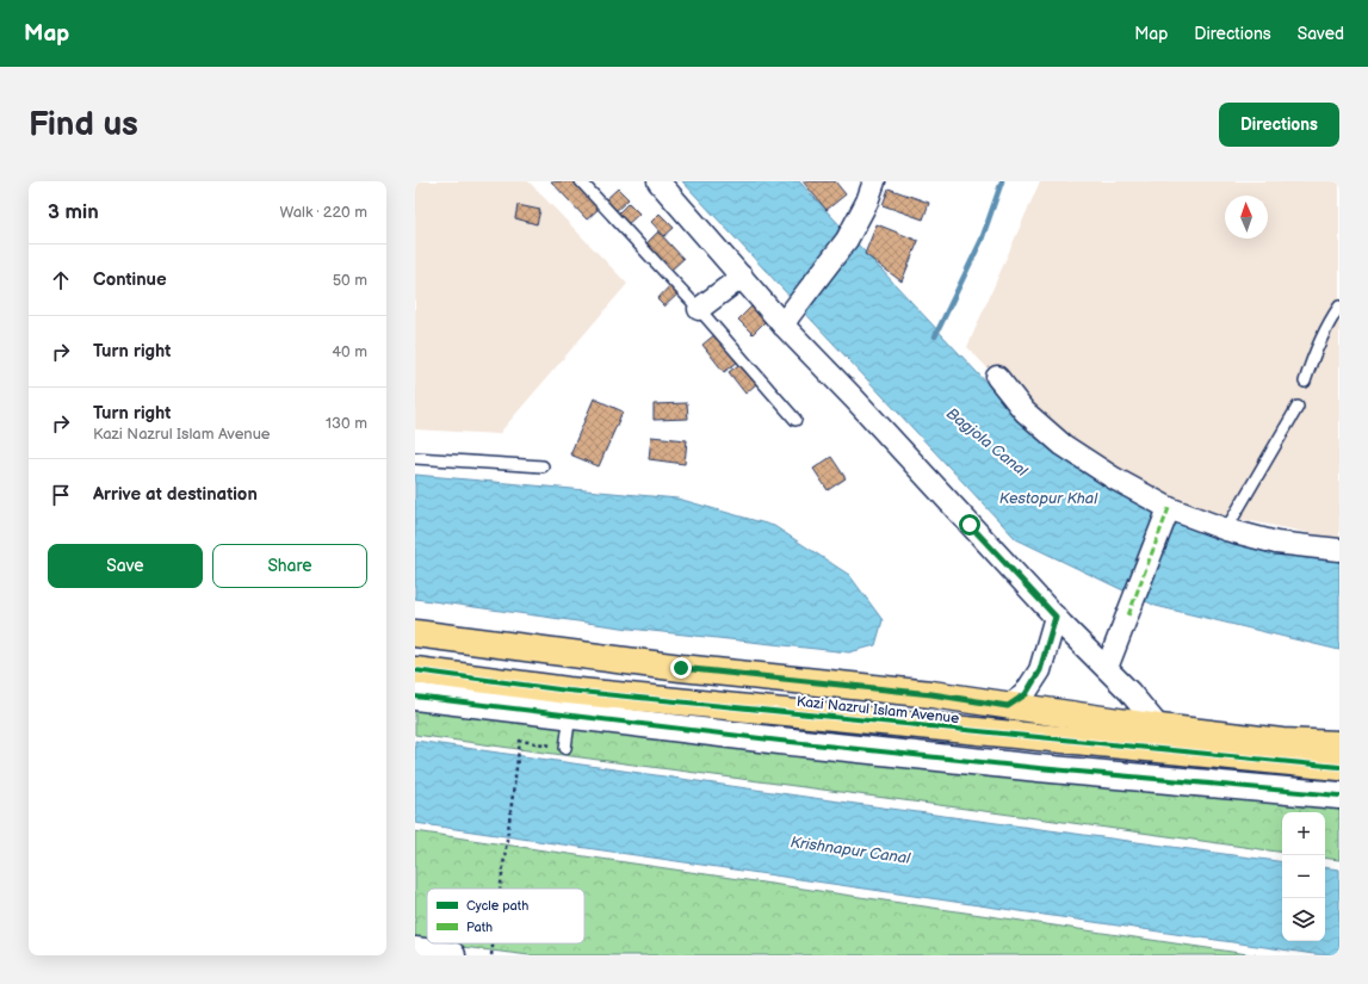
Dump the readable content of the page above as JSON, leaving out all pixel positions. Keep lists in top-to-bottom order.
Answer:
{
  "streets": {
    "main road": ["Kazi Nazrul Islam Avenue"]
  },
  "water": ["Bagjola Canal", "Kestopur Khal", "Krishnapur Canal"],
  "legend": ["Cycle path", "Path"],
  "north": "top",
  "page": {
    "header": "Map",
    "nav": ["Map", "Directions", "Saved"],
    "buttons": [
      "Directions",
      ["Save", "Share"]
    ],
    "title": "Find us",
    "heading": ["3 min", "Walk · 220 m"],
    "list": [
      ["Continue", "50 m"],
      ["Turn right", "40 m"],
      ["Turn right", "Kazi Nazrul Islam Avenue", "130 m"],
      "Arrive at destination"
    ],
    "map_buttons": ["+", "−"]
  }
}
